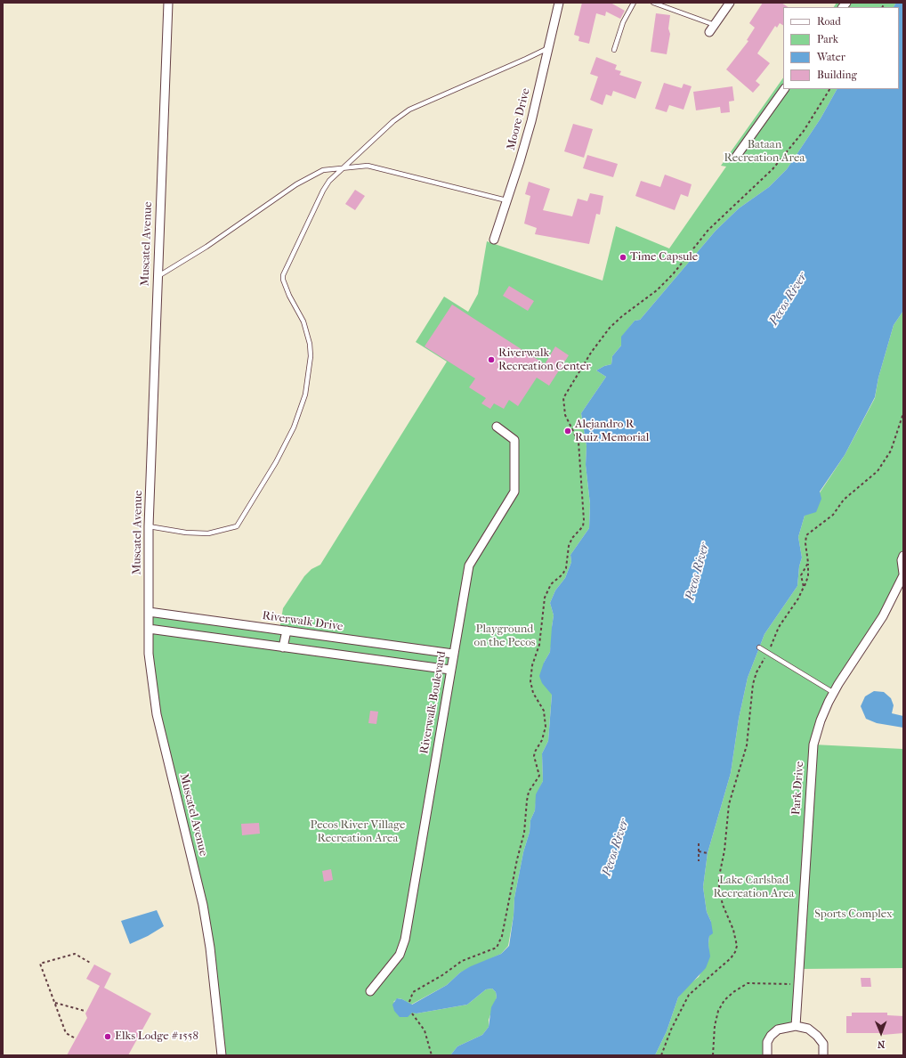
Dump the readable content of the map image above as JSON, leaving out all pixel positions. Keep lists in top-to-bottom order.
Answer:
{
  "streets": {
    "street": [
      "Moore Drive",
      "Muscatel Avenue",
      "Riverwalk Drive",
      "Riverwalk Boulevard",
      "Park Drive"
    ]
  },
  "crossings": [
    ["Muscatel Avenue", "Riverwalk Drive"],
    ["Riverwalk Drive", "Riverwalk Boulevard"]
  ],
  "water": ["Pecos River"],
  "parks": [
    "Bataan Recreation Area",
    "Playground on the Pecos",
    "Pecos River Village Recreation Area",
    "Lake Carlsbad Recreation Area",
    "Sports Complex"
  ],
  "places": [
    "Time Capsule",
    "Riverwalk Recreation Center",
    "Alejandro R Ruiz Memorial",
    "Elks Lodge #1558"
  ],
  "legend": [
    "Road",
    "Park",
    "Water",
    "Building"
  ],
  "north": "bottom"
}
